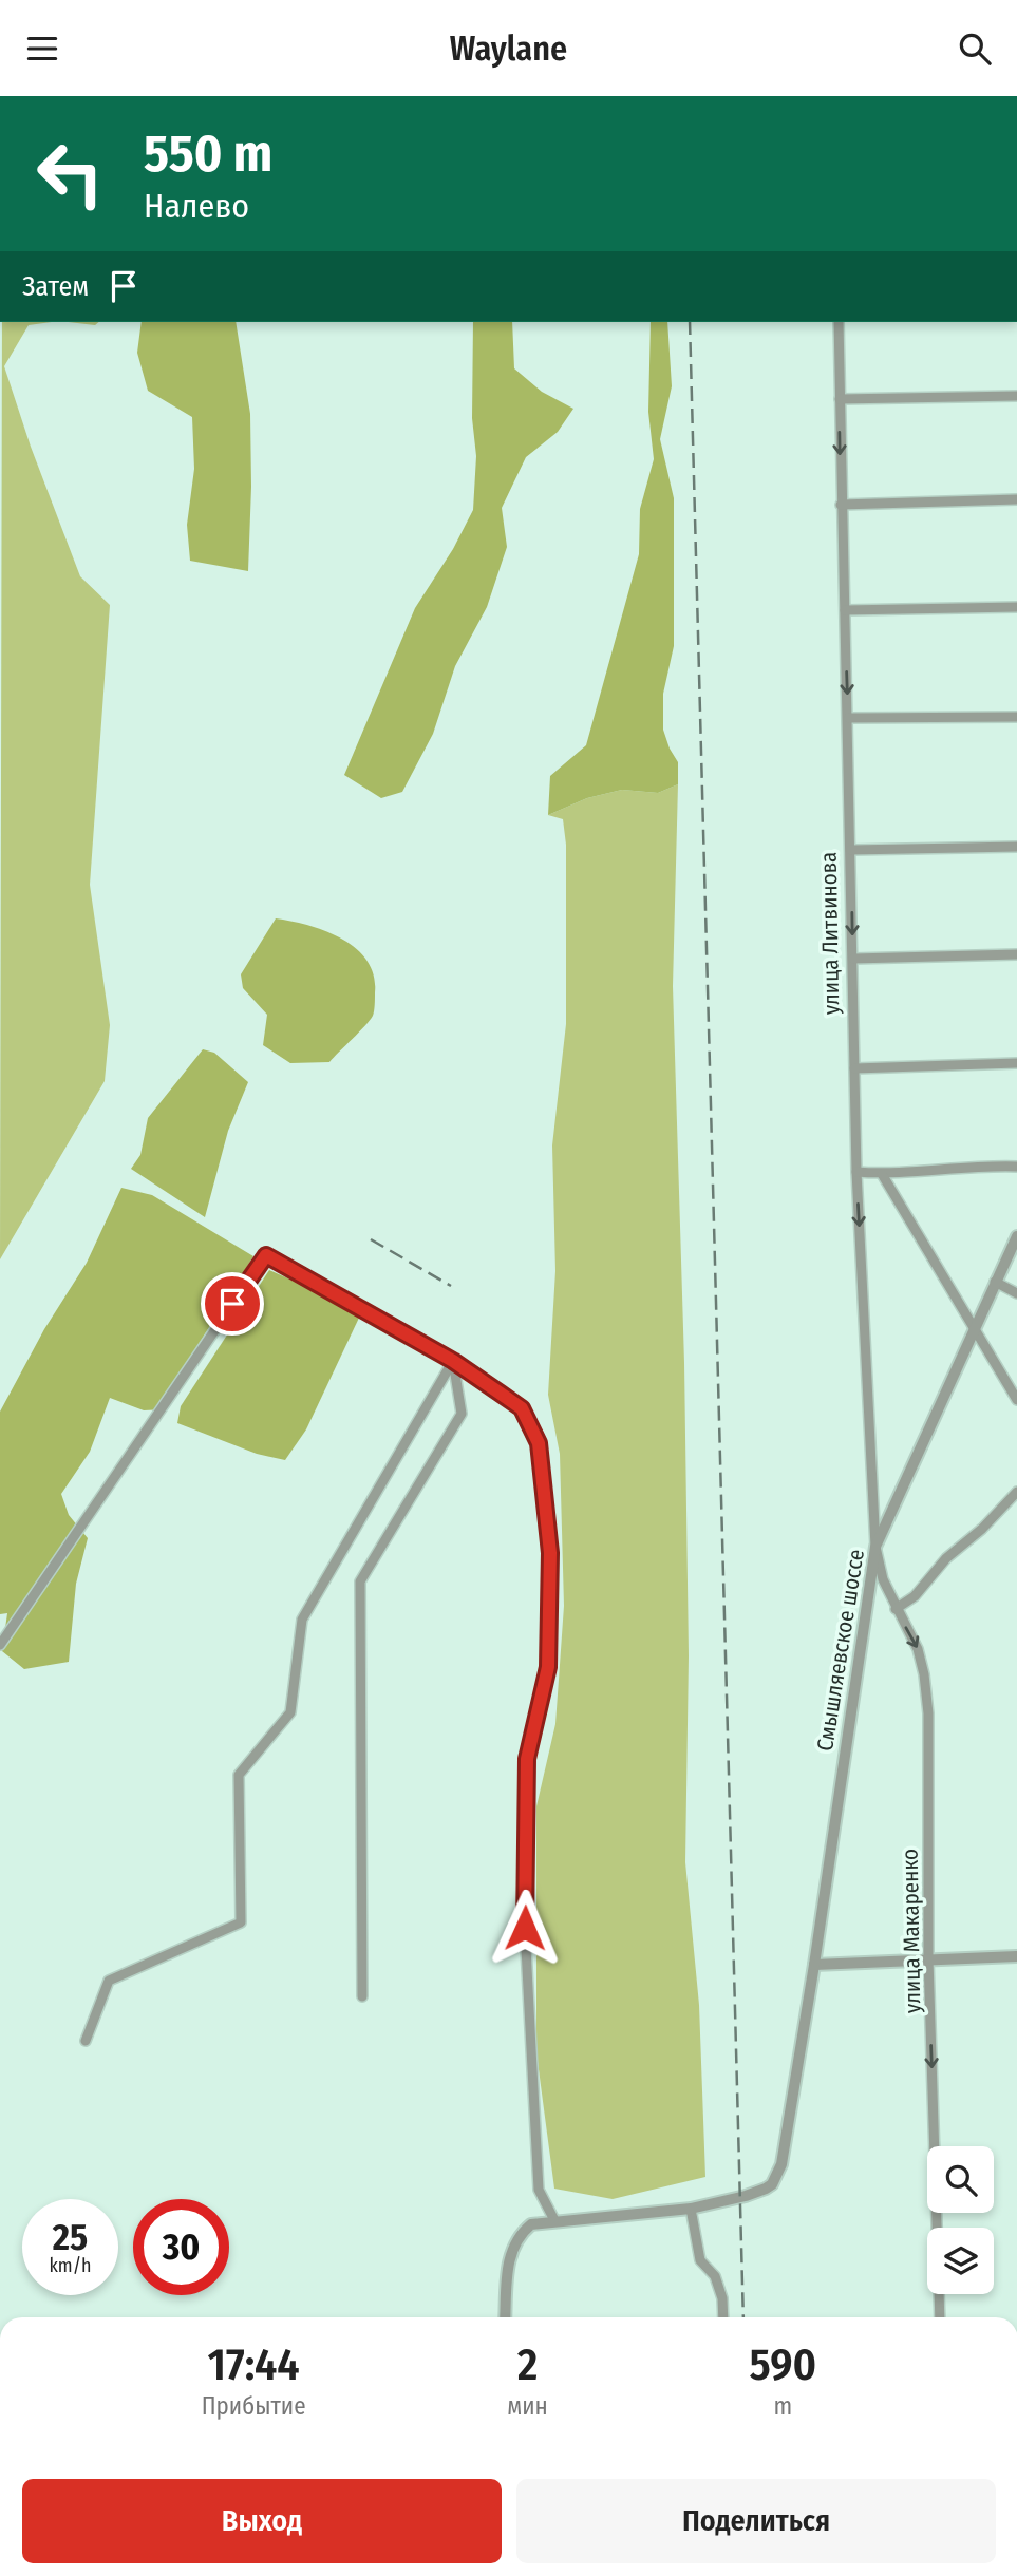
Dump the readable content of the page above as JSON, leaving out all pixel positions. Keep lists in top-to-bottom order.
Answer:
{
  "streets": {
    "street": ["улица Литвинова", "Смышляевское шоссе", "улица Макаренко"]
  },
  "crossings": [
    ["улица Литвинова", "Смышляевское шоссе"],
    ["улица Литвинова", "улица Макаренко"],
    ["Смышляевское шоссе", "улица Макаренко"]
  ],
  "one_way": ["улица Литвинова", "улица Макаренко"],
  "page": {
    "header": "Waylane",
    "turn": ["550 m", "Налево"],
    "then": "Затем",
    "speed": "25 km/h",
    "limit": "30",
    "eta": [
      "17:44",
      "Прибытие",
      "2",
      "мин",
      "590",
      "m"
    ],
    "buttons": ["Выход", "Поделиться"]
  }
}
